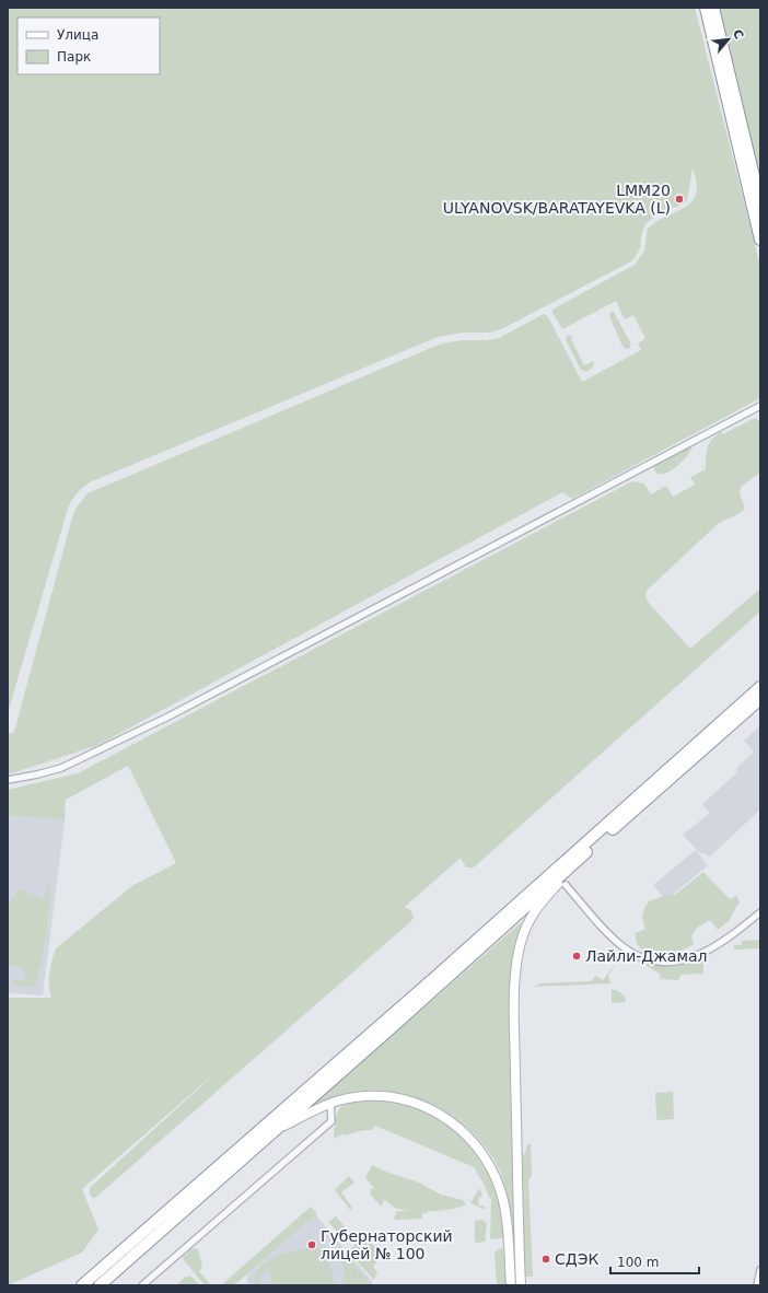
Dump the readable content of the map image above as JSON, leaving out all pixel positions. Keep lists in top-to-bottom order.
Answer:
{
  "places": [
    "LMM20 ULYANOVSK/BARATAYEVKA (L)",
    "Лайли-Джамал",
    "Губернаторский лицей № 100",
    "СДЭК"
  ],
  "legend": ["Улица", "Парк"],
  "scale_bar": "100 m",
  "north": "top right"
}
